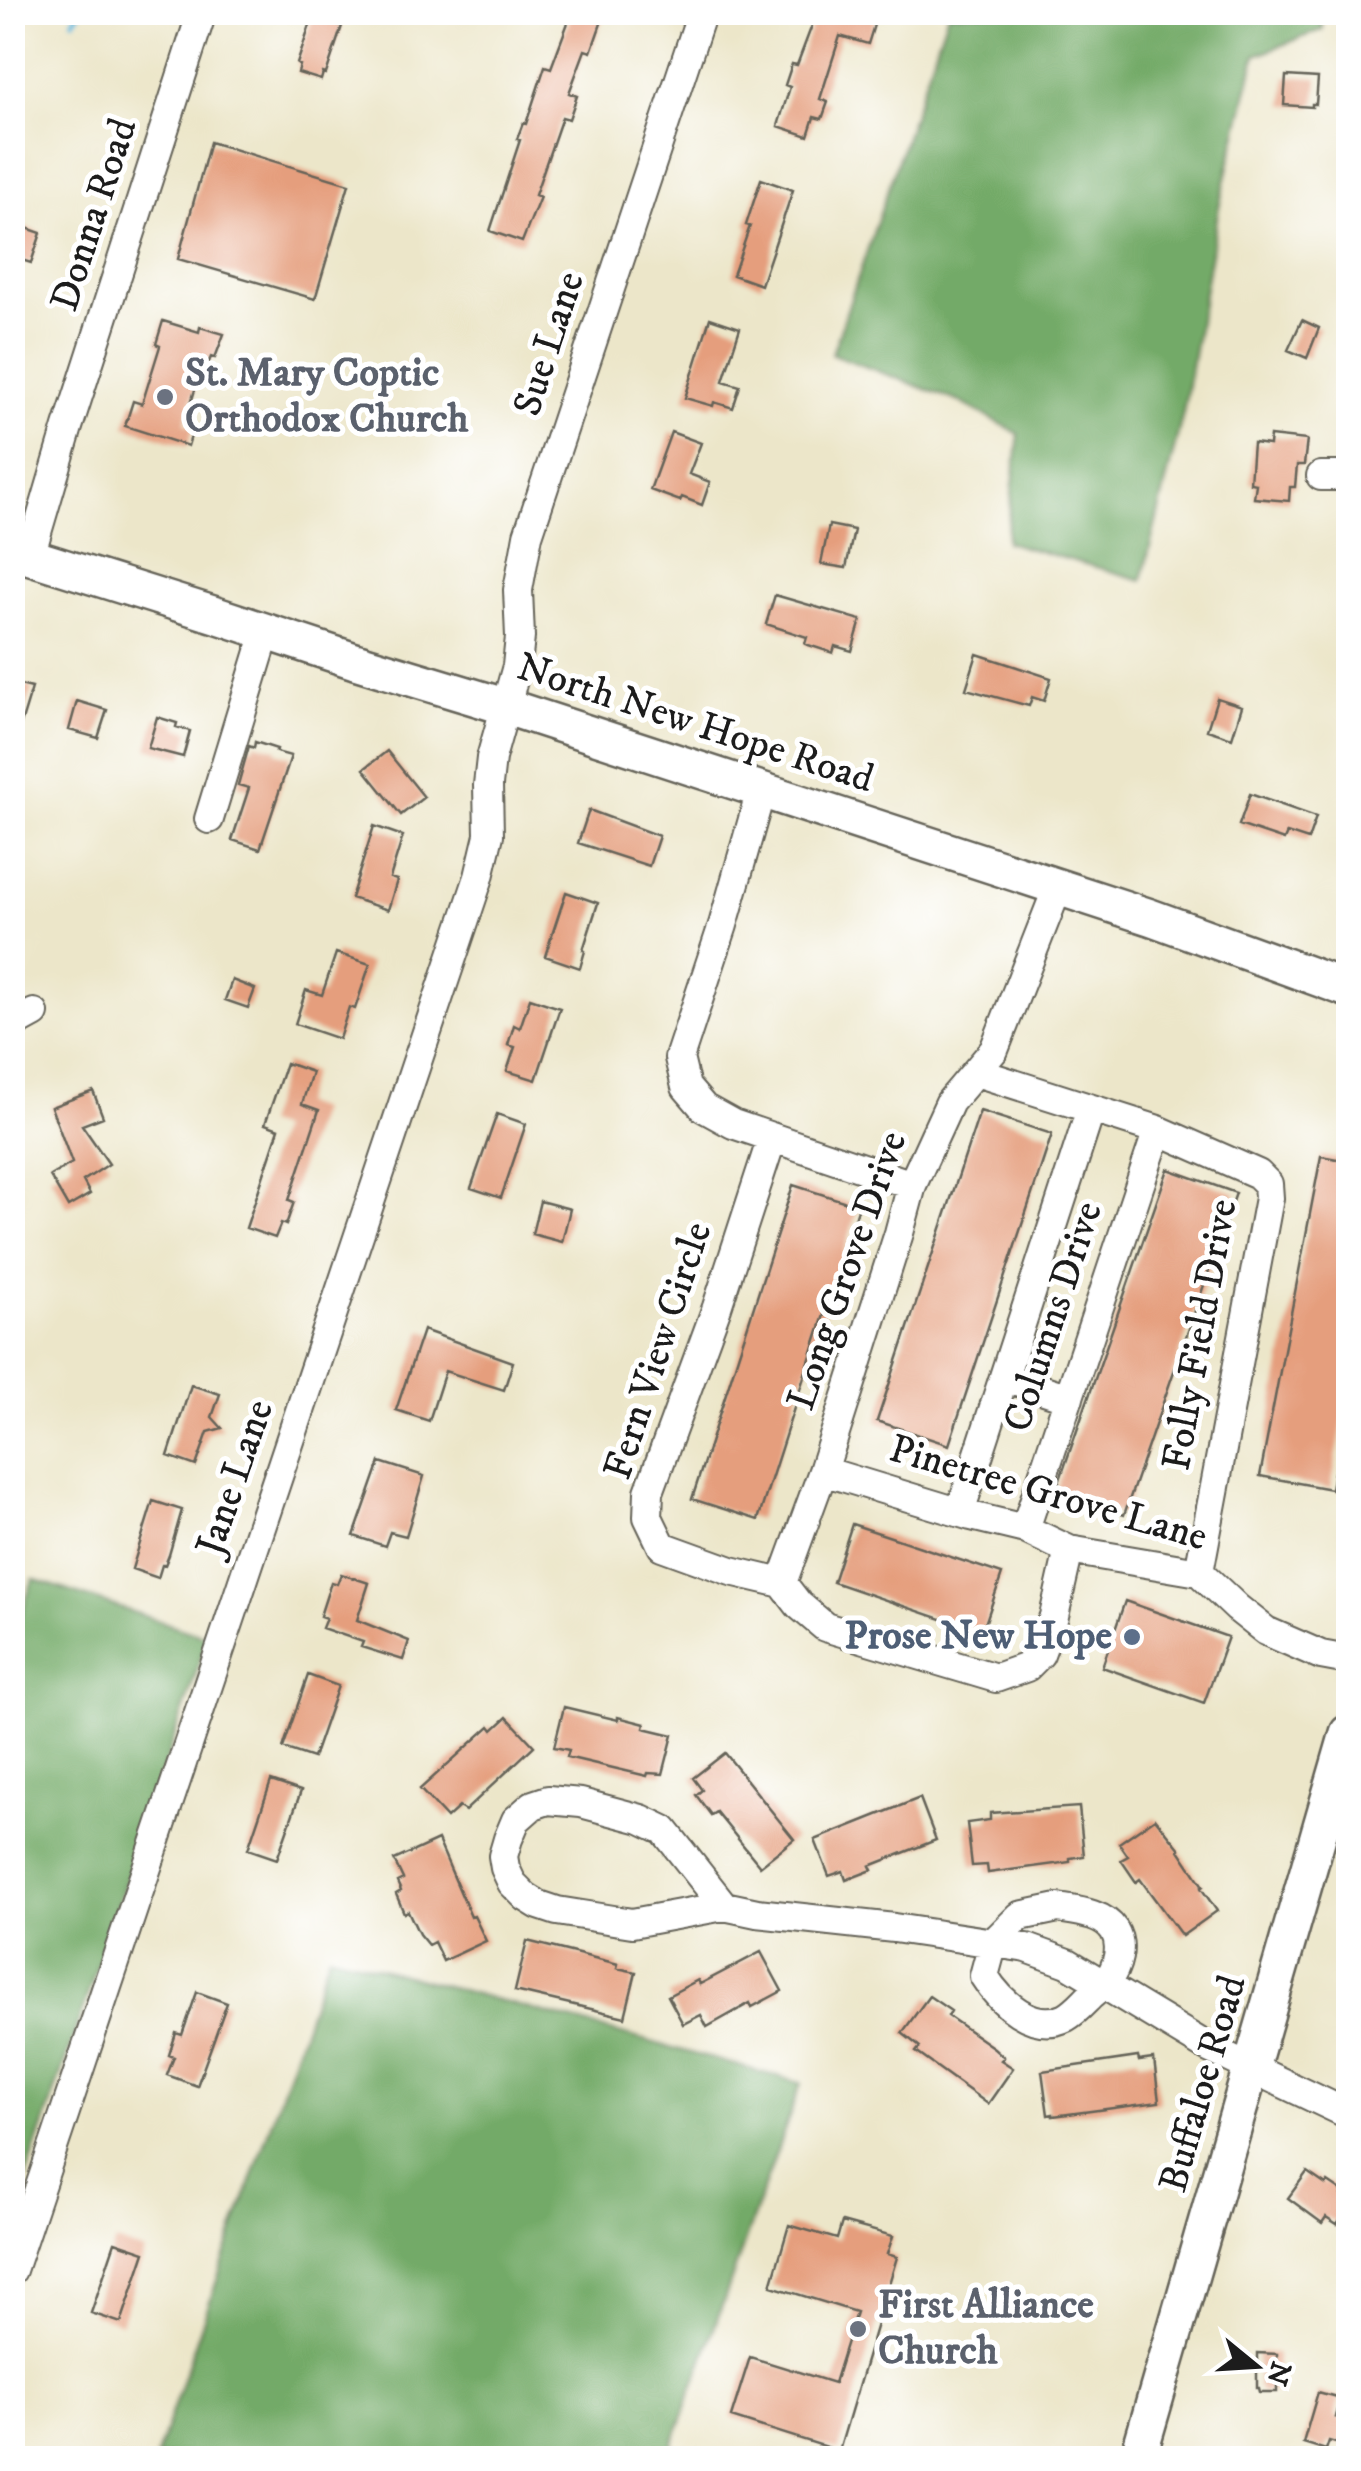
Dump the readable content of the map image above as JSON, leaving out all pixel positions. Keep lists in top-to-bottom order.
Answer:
{
  "streets": {
    "main road": ["North New Hope Road", "Buffaloe Road"],
    "street": [
      "Donna Road",
      "Sue Lane",
      "Long Grove Drive",
      "Columns Drive",
      "Folly Field Drive",
      "Fern View Circle",
      "Jane Lane",
      "Pinetree Grove Lane"
    ]
  },
  "crossings": [
    ["Donna Road", "North New Hope Road"],
    ["Sue Lane", "North New Hope Road"],
    ["Sue Lane", "Jane Lane"],
    ["North New Hope Road", "Long Grove Drive"],
    ["North New Hope Road", "Jane Lane"],
    ["Long Grove Drive", "Folly Field Drive"],
    ["Long Grove Drive", "Fern View Circle"],
    ["Long Grove Drive", "Pinetree Grove Lane"],
    ["Columns Drive", "Folly Field Drive"],
    ["Columns Drive", "Pinetree Grove Lane"],
    ["Folly Field Drive", "Pinetree Grove Lane"]
  ],
  "places": ["St. Mary Coptic Orthodox Church", "Prose New Hope", "First Alliance Church"],
  "north": "right"
}
